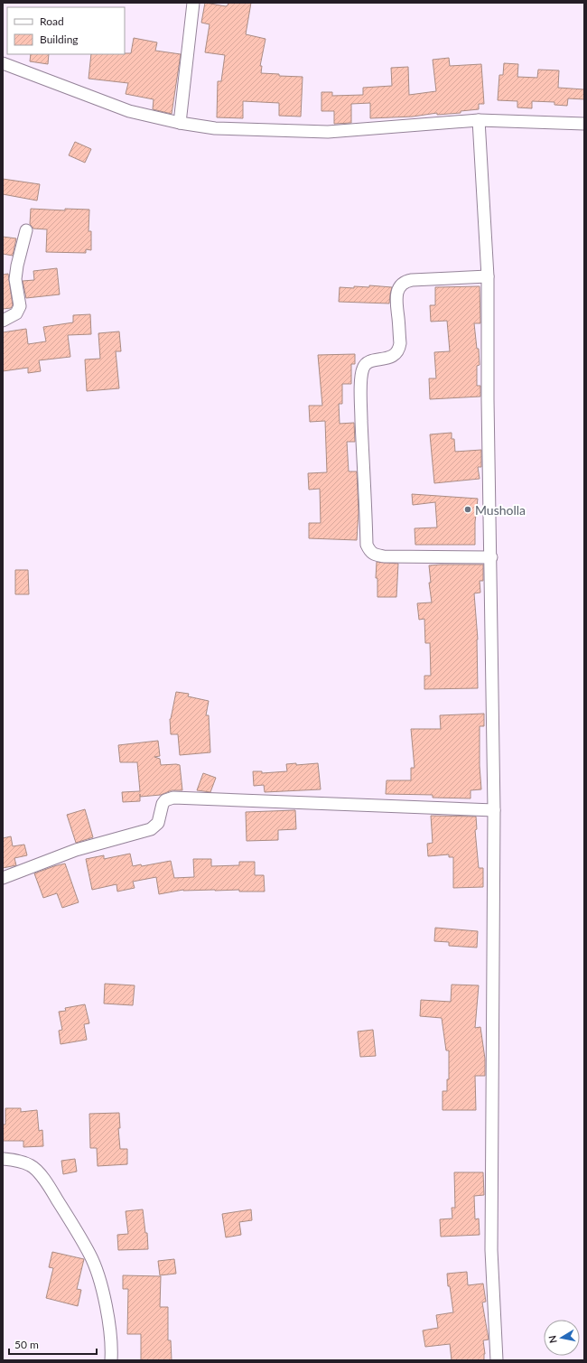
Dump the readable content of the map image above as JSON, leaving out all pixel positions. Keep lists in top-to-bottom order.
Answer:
{
  "places": ["Musholla"],
  "legend": ["Road", "Building"],
  "scale_bar": "50 m",
  "north": "left"
}
